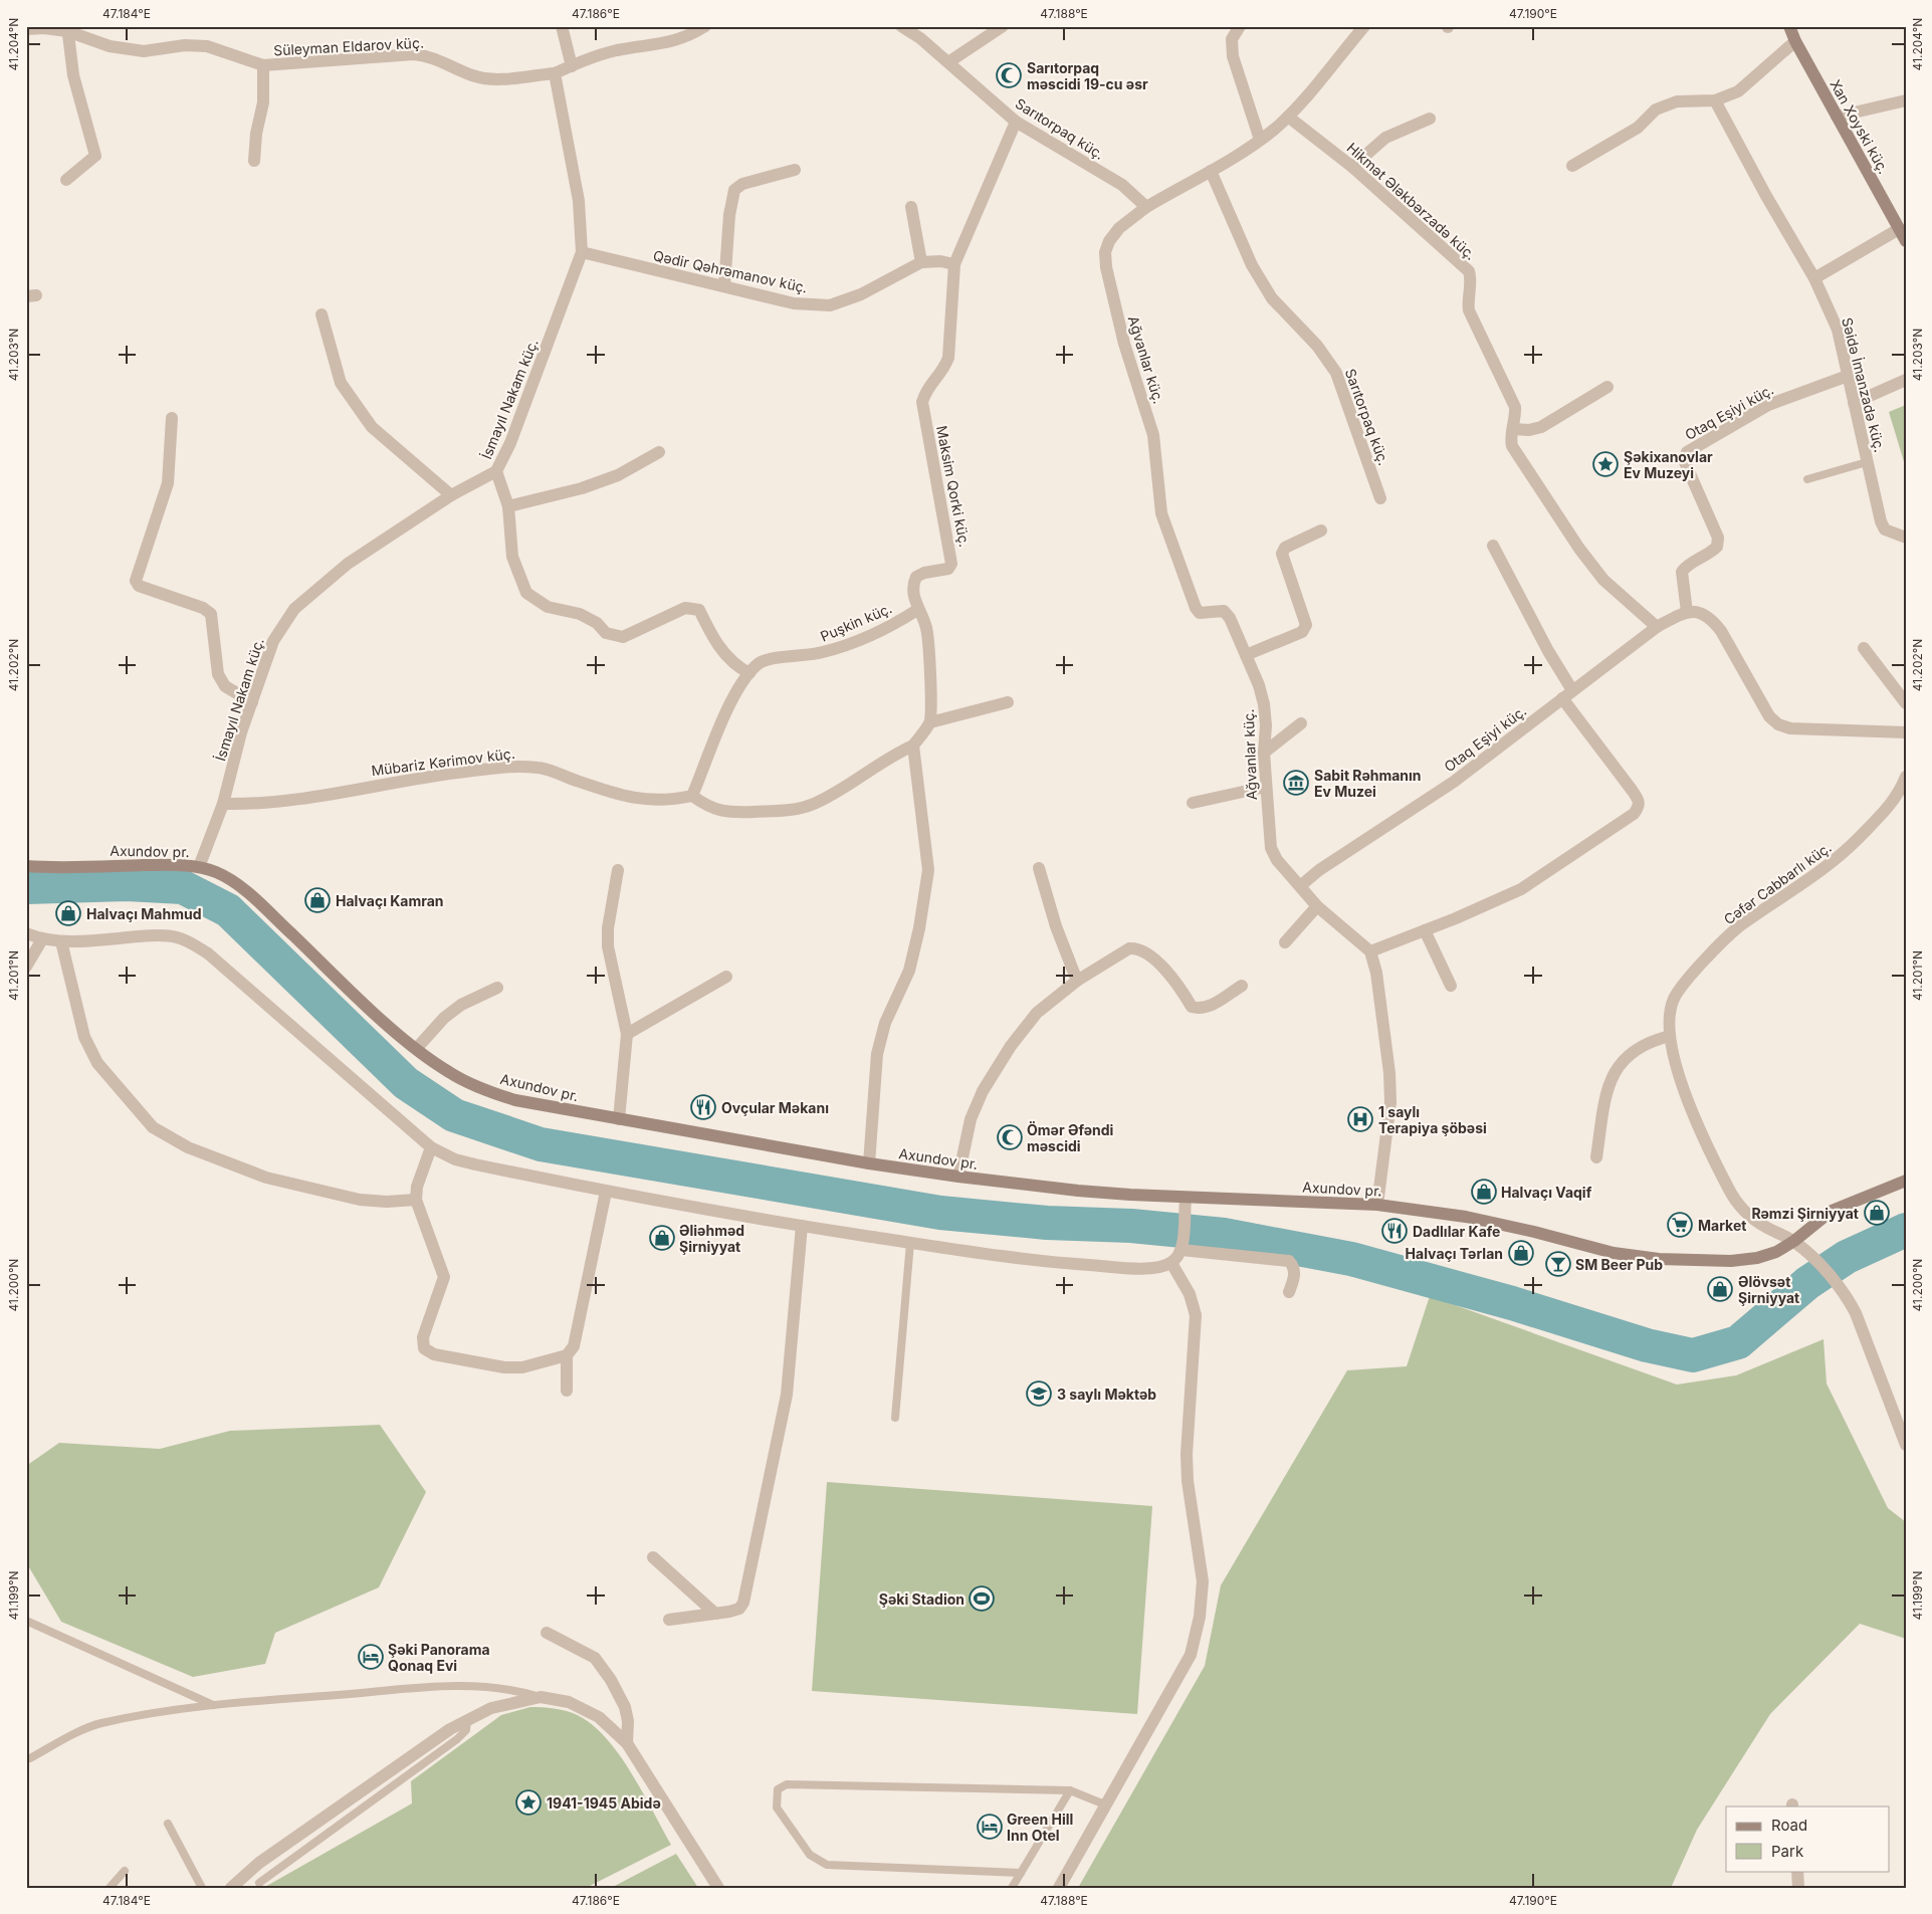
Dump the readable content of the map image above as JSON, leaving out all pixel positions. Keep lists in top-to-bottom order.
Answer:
{
  "streets": {
    "street": [
      "Süleyman Eldarov küç.",
      "Xan Xoyski küç.",
      "Sarıtorpaq küç.",
      "Hikmət Ələkbərzadə küç.",
      "Qədir Qəhrəmanov küç.",
      "Ağvanlar küç.",
      "Səidə İmanzadə küç.",
      "İsmayıl Nakam küç.",
      "Otaq Eşiyi küç.",
      "Maksim Qorki küç.",
      "Puşkin küç.",
      "Mübariz Kərimov küç.",
      "Axundov pr.",
      "Cəfər Cabbarlı küç."
    ]
  },
  "crossings": [
    ["Süleyman Eldarov küç.", "İsmayıl Nakam küç."],
    ["Sarıtorpaq küç.", "Ağvanlar küç."],
    ["Sarıtorpaq küç.", "Maksim Qorki küç."],
    ["Hikmət Ələkbərzadə küç.", "Otaq Eşiyi küç."],
    ["Qədir Qəhrəmanov küç.", "İsmayıl Nakam küç."],
    ["Qədir Qəhrəmanov küç.", "Maksim Qorki küç."],
    ["Ağvanlar küç.", "Otaq Eşiyi küç."],
    ["Səidə İmanzadə küç.", "Otaq Eşiyi küç."],
    ["İsmayıl Nakam küç.", "Mübariz Kərimov küç."],
    ["İsmayıl Nakam küç.", "Axundov pr."],
    ["Maksim Qorki küç.", "Puşkin küç."],
    ["Puşkin küç.", "Mübariz Kərimov küç."],
    ["Axundov pr.", "Cəfər Cabbarlı küç."]
  ],
  "places": {
    "mosque": ["Sarıtorpaq məscidi 19-cu əsr", "Ömər Əfəndi məscidi"],
    "place": ["Şəkixanovlar Ev Muzeyi", "1941-1945 Abidə"],
    "museum": ["Sabit Rəhmanın Ev Muzei"],
    "shop": [
      "Halvaçı Kamran",
      "Halvaçı Mahmud",
      "Halvaçı Vaqif",
      "Rəmzi Şirniyyat",
      "Əliəhməd Şirniyyat",
      "Halvaçı Tərlan",
      "Əlövsət Şirniyyat"
    ],
    "restaurant": ["Ovçular Məkanı", "Dadlılar Kafe"],
    "hospital": ["1 saylı Terapiya şöbəsi"],
    "supermarket": ["Market"],
    "bar": ["SM Beer Pub"],
    "school or university": ["3 saylı Məktəb"],
    "sports": ["Şəki Stadion"],
    "hotel": ["Şəki Panorama Qonaq Evi", "Green Hill Inn Otel"]
  },
  "legend": ["Road", "Park"],
  "coordinates": [
    "47.184°E",
    "47.186°E",
    "47.188°E",
    "47.190°E",
    "41.204°N",
    "41.203°N",
    "41.202°N",
    "41.201°N",
    "41.200°N",
    "41.199°N"
  ]
}
